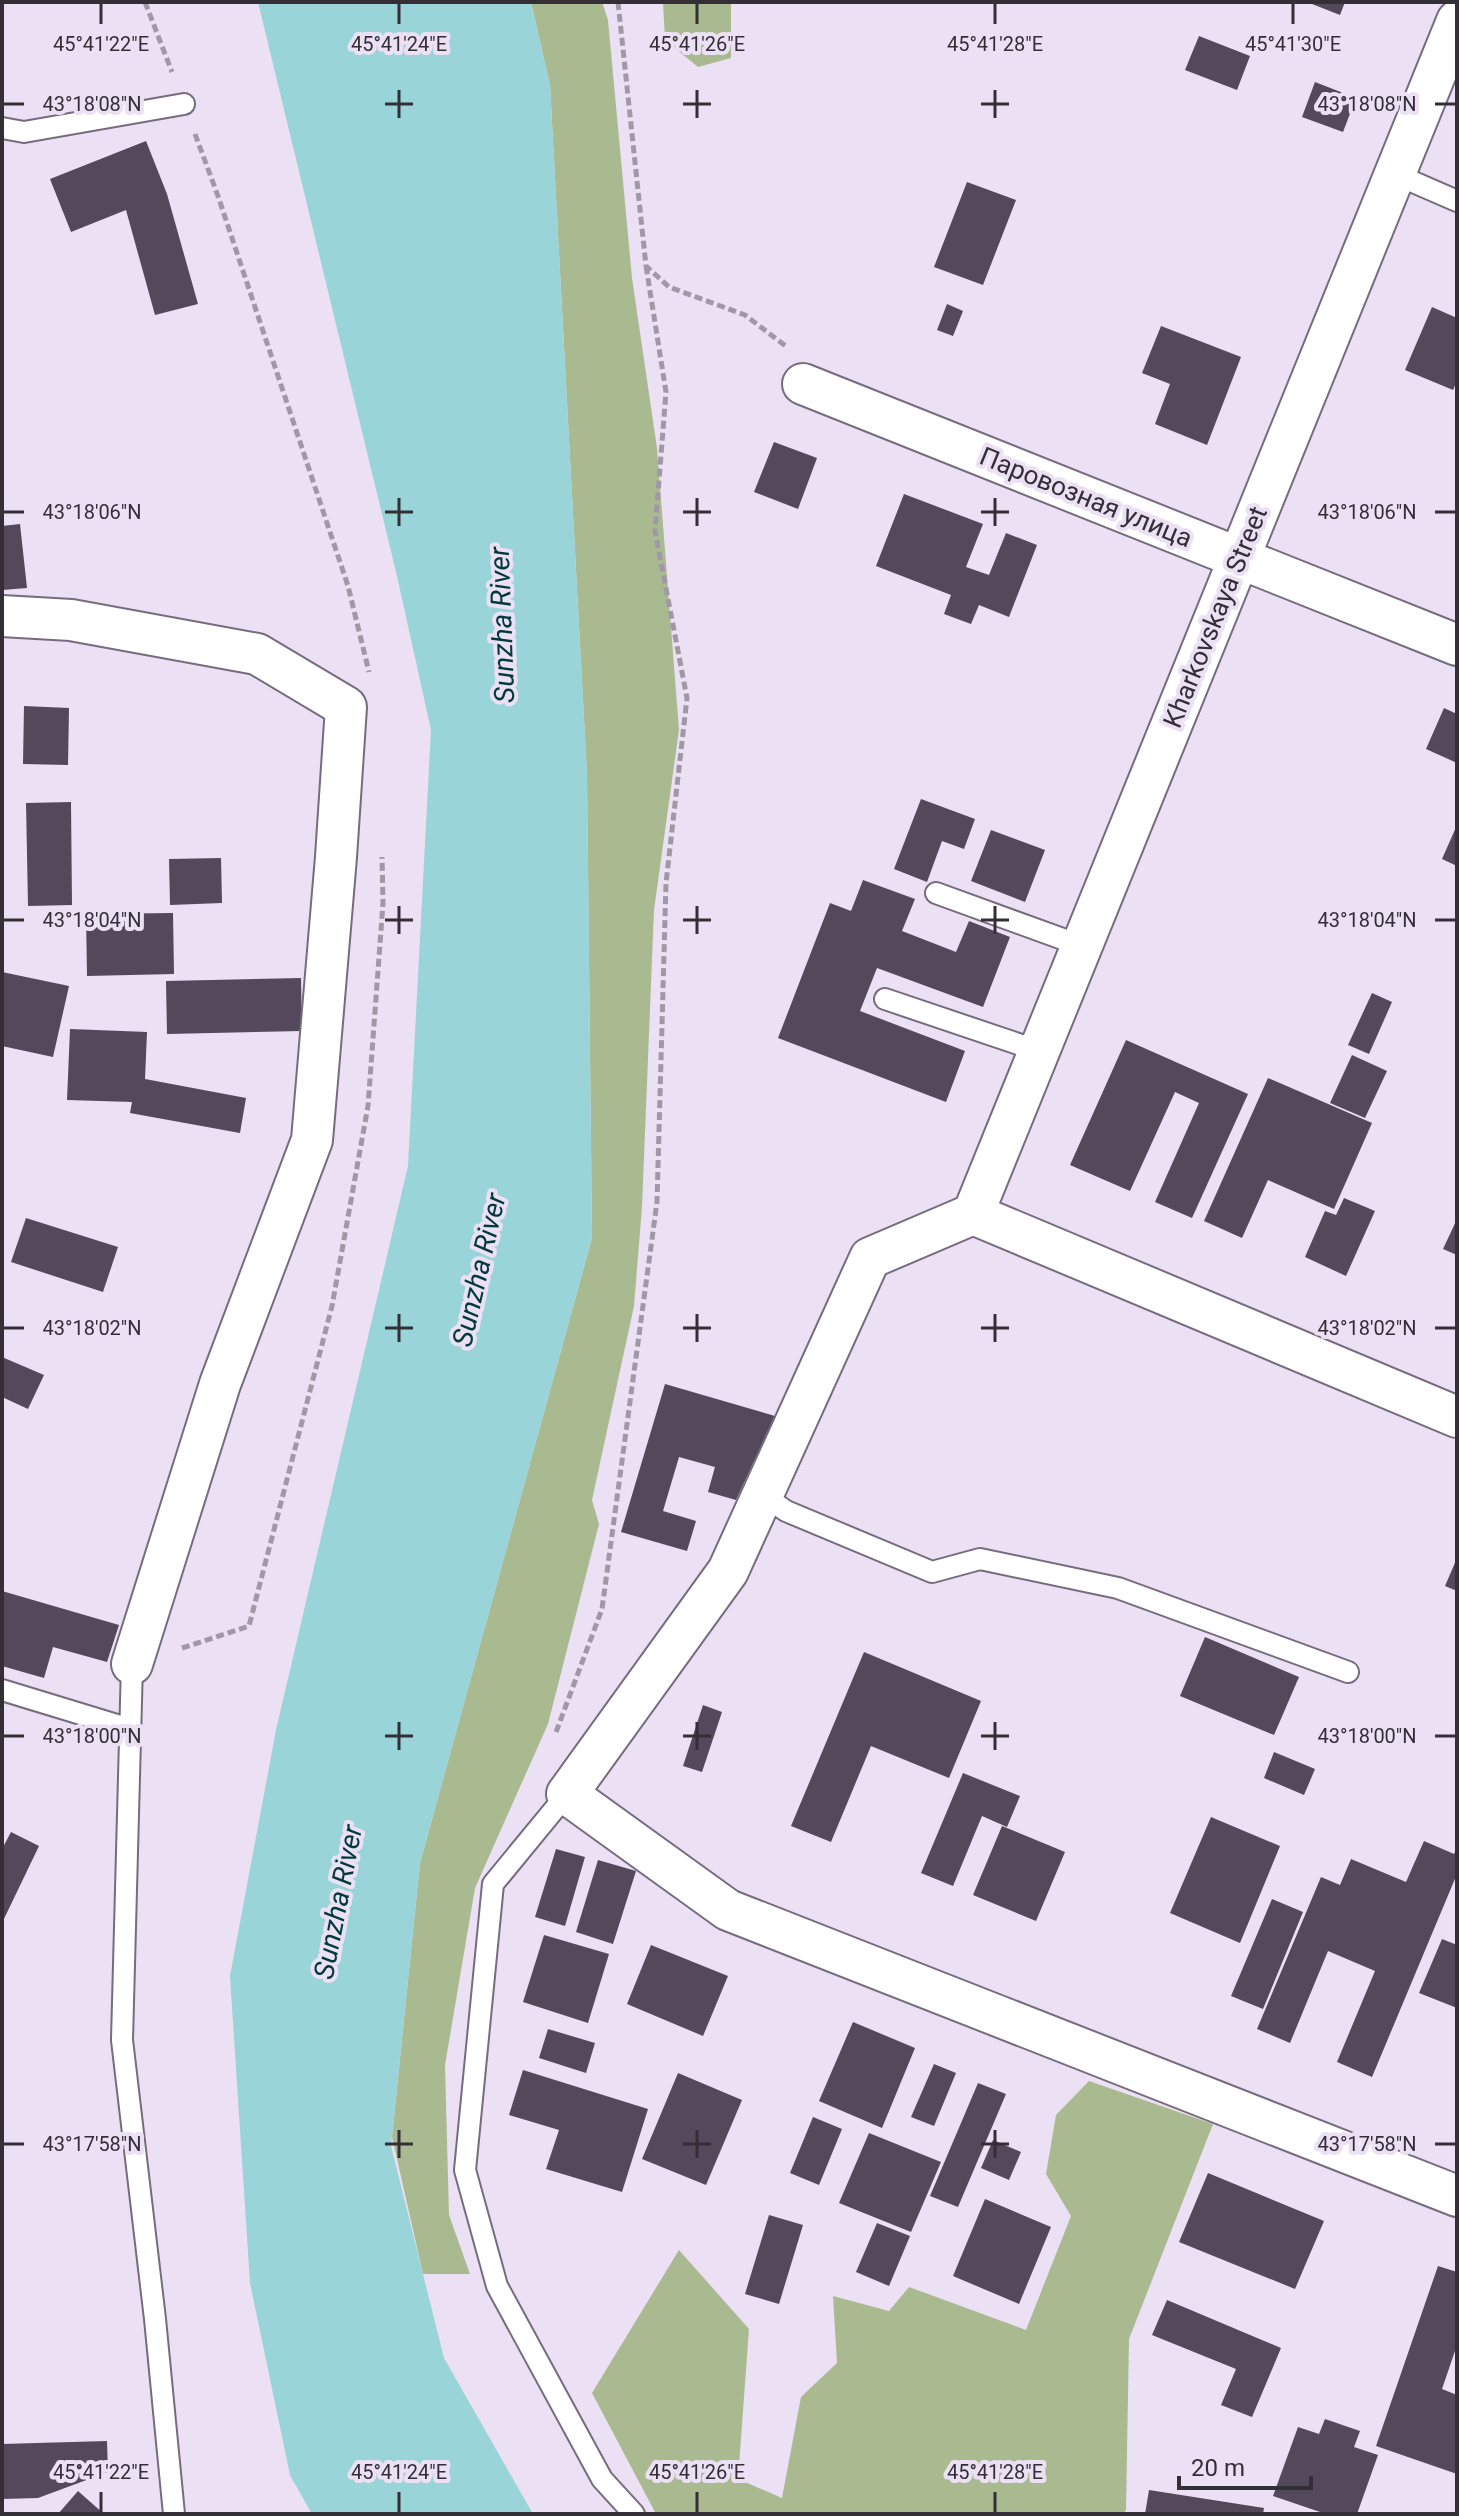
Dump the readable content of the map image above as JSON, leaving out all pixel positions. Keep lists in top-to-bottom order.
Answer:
{
  "streets": {
    "street": ["Паровозная улица", "Kharkovskaya Street"]
  },
  "crossings": [
    ["Паровозная улица", "Kharkovskaya Street"]
  ],
  "water": ["Sunzha River"],
  "scale_bar": "20 m",
  "coordinates": [
    "45°41'22\"E",
    "45°41'24\"E",
    "45°41'26\"E",
    "45°41'28\"E",
    "45°41'30\"E",
    "43°18'08\"N",
    "43°18'06\"N",
    "43°18'04\"N",
    "43°18'02\"N",
    "43°18'00\"N",
    "43°17'58\"N"
  ]
}
